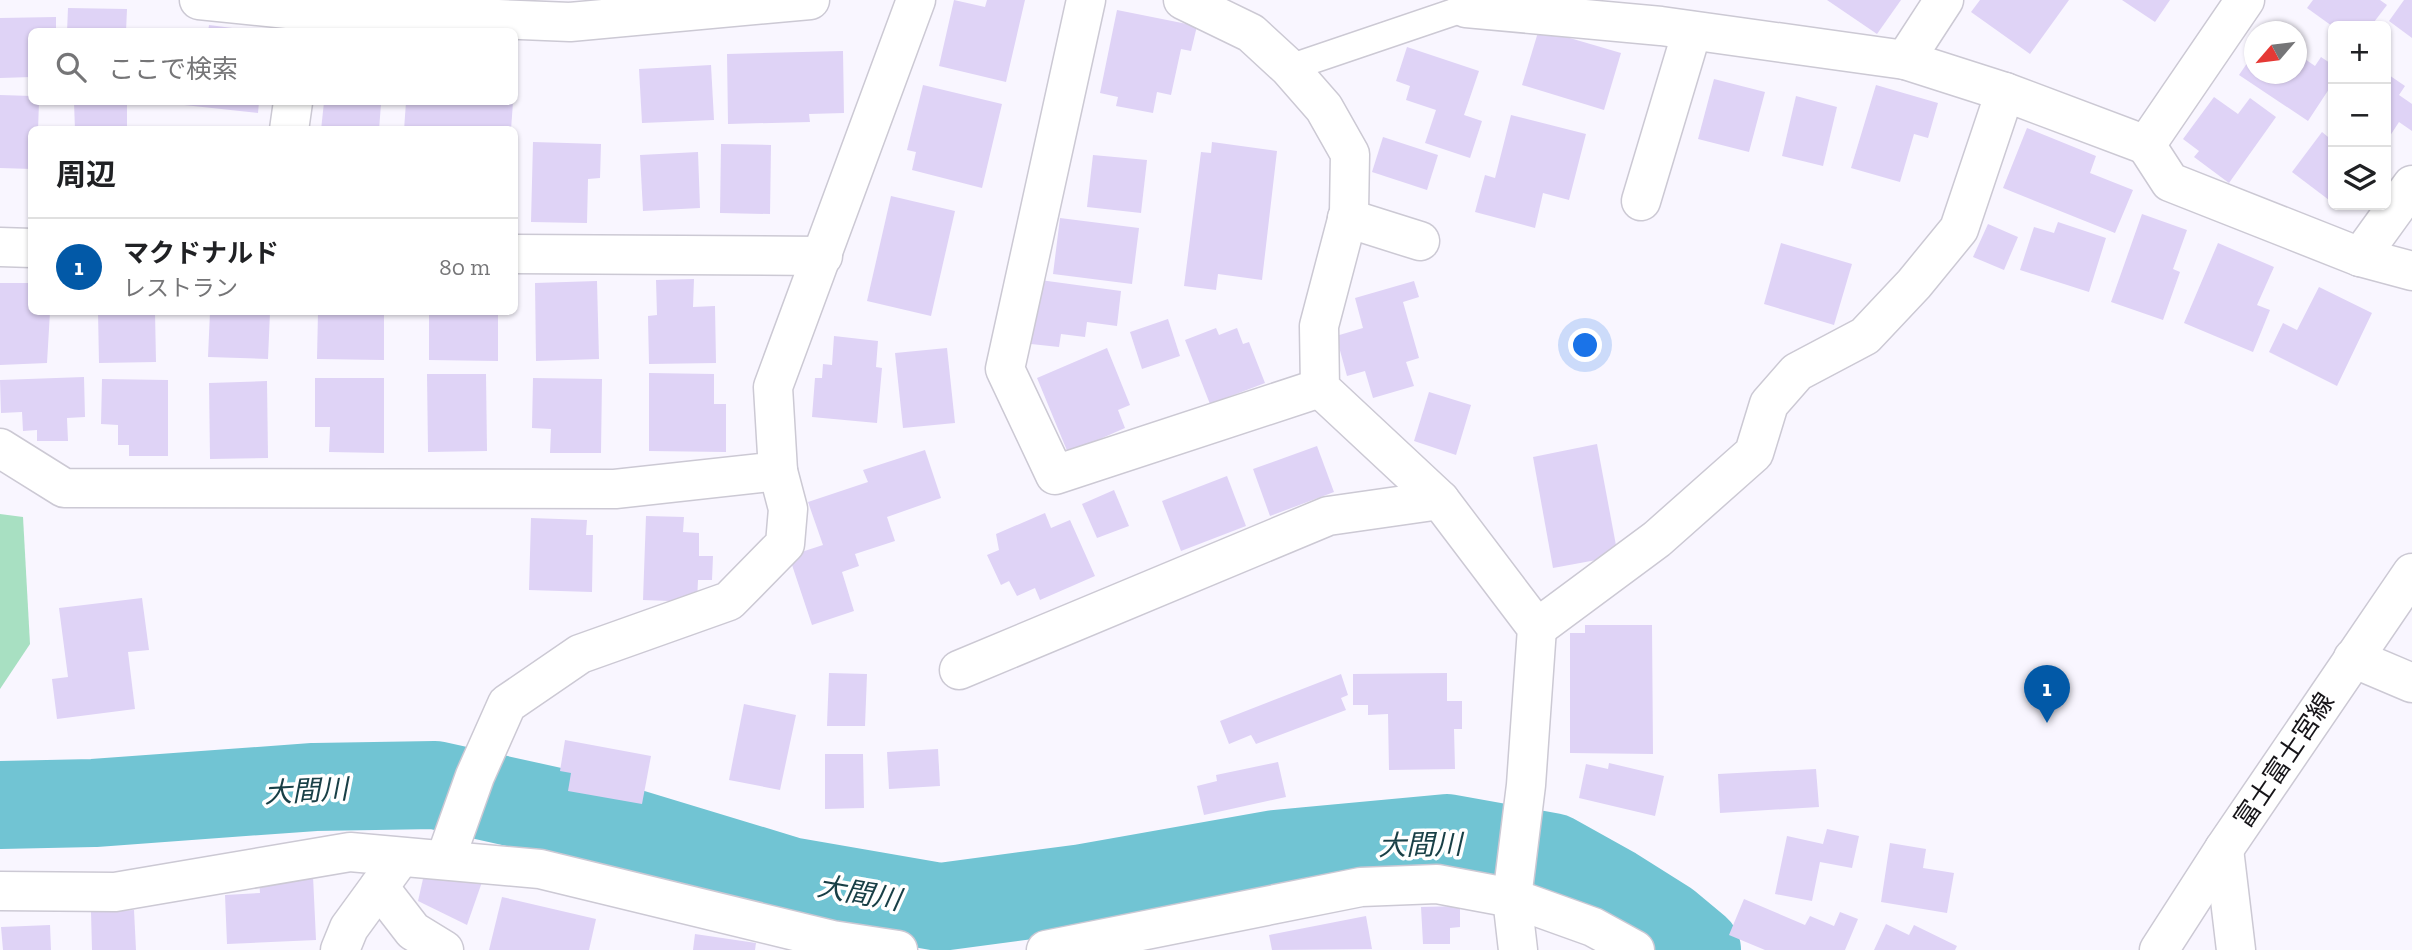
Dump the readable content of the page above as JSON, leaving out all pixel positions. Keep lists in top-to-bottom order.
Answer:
{
  "streets": {
    "street": ["富士富士宮線"]
  },
  "water": ["大間川"],
  "north": "bottom left",
  "page": {
    "map_buttons": ["+", "−"],
    "search": "ここで検索",
    "heading": "周辺",
    "list": [
      {
        "mark": "1",
        "name": "マクドナルド",
        "note": "レストラン",
        "value": "80 m"
      }
    ],
    "pins": "1"
  }
}
